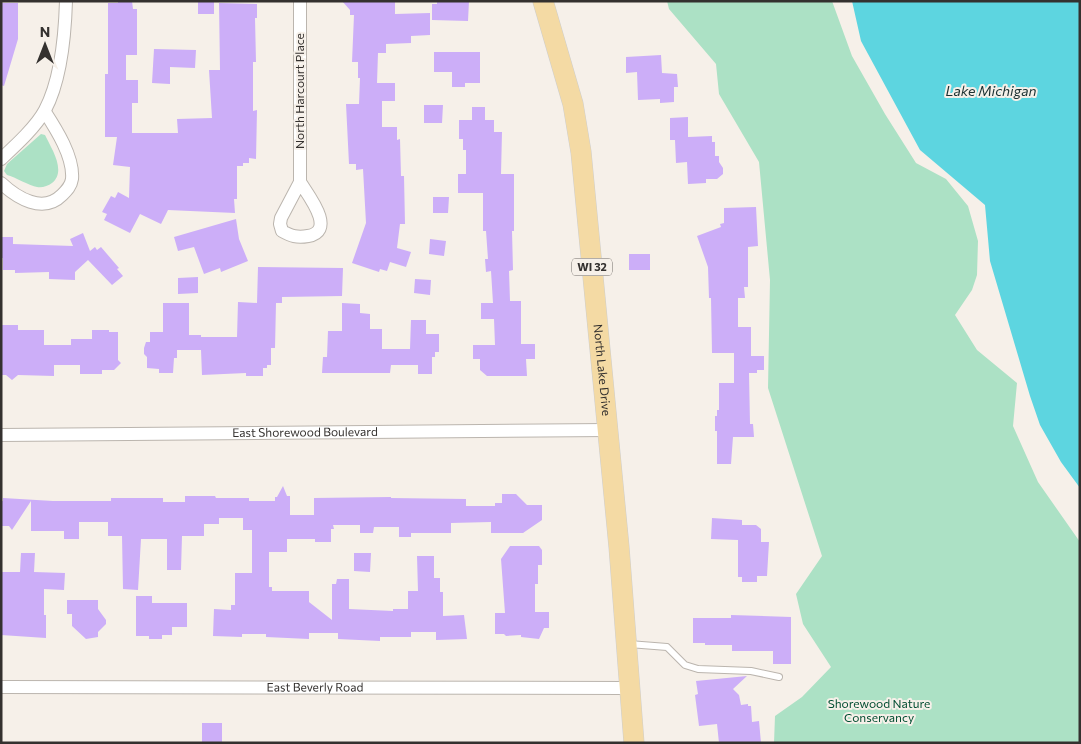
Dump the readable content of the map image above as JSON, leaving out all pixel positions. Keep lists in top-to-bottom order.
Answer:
{
  "streets": {
    "main road": ["WI 32", "North Lake Drive"],
    "street": ["North Harcourt Place", "East Shorewood Boulevard", "East Beverly Road"]
  },
  "crossings": [
    ["North Lake Drive", "East Shorewood Boulevard"],
    ["North Lake Drive", "East Beverly Road"]
  ],
  "water": ["Lake Michigan"],
  "parks": ["Shorewood Nature Conservancy"],
  "north": "top"
}
